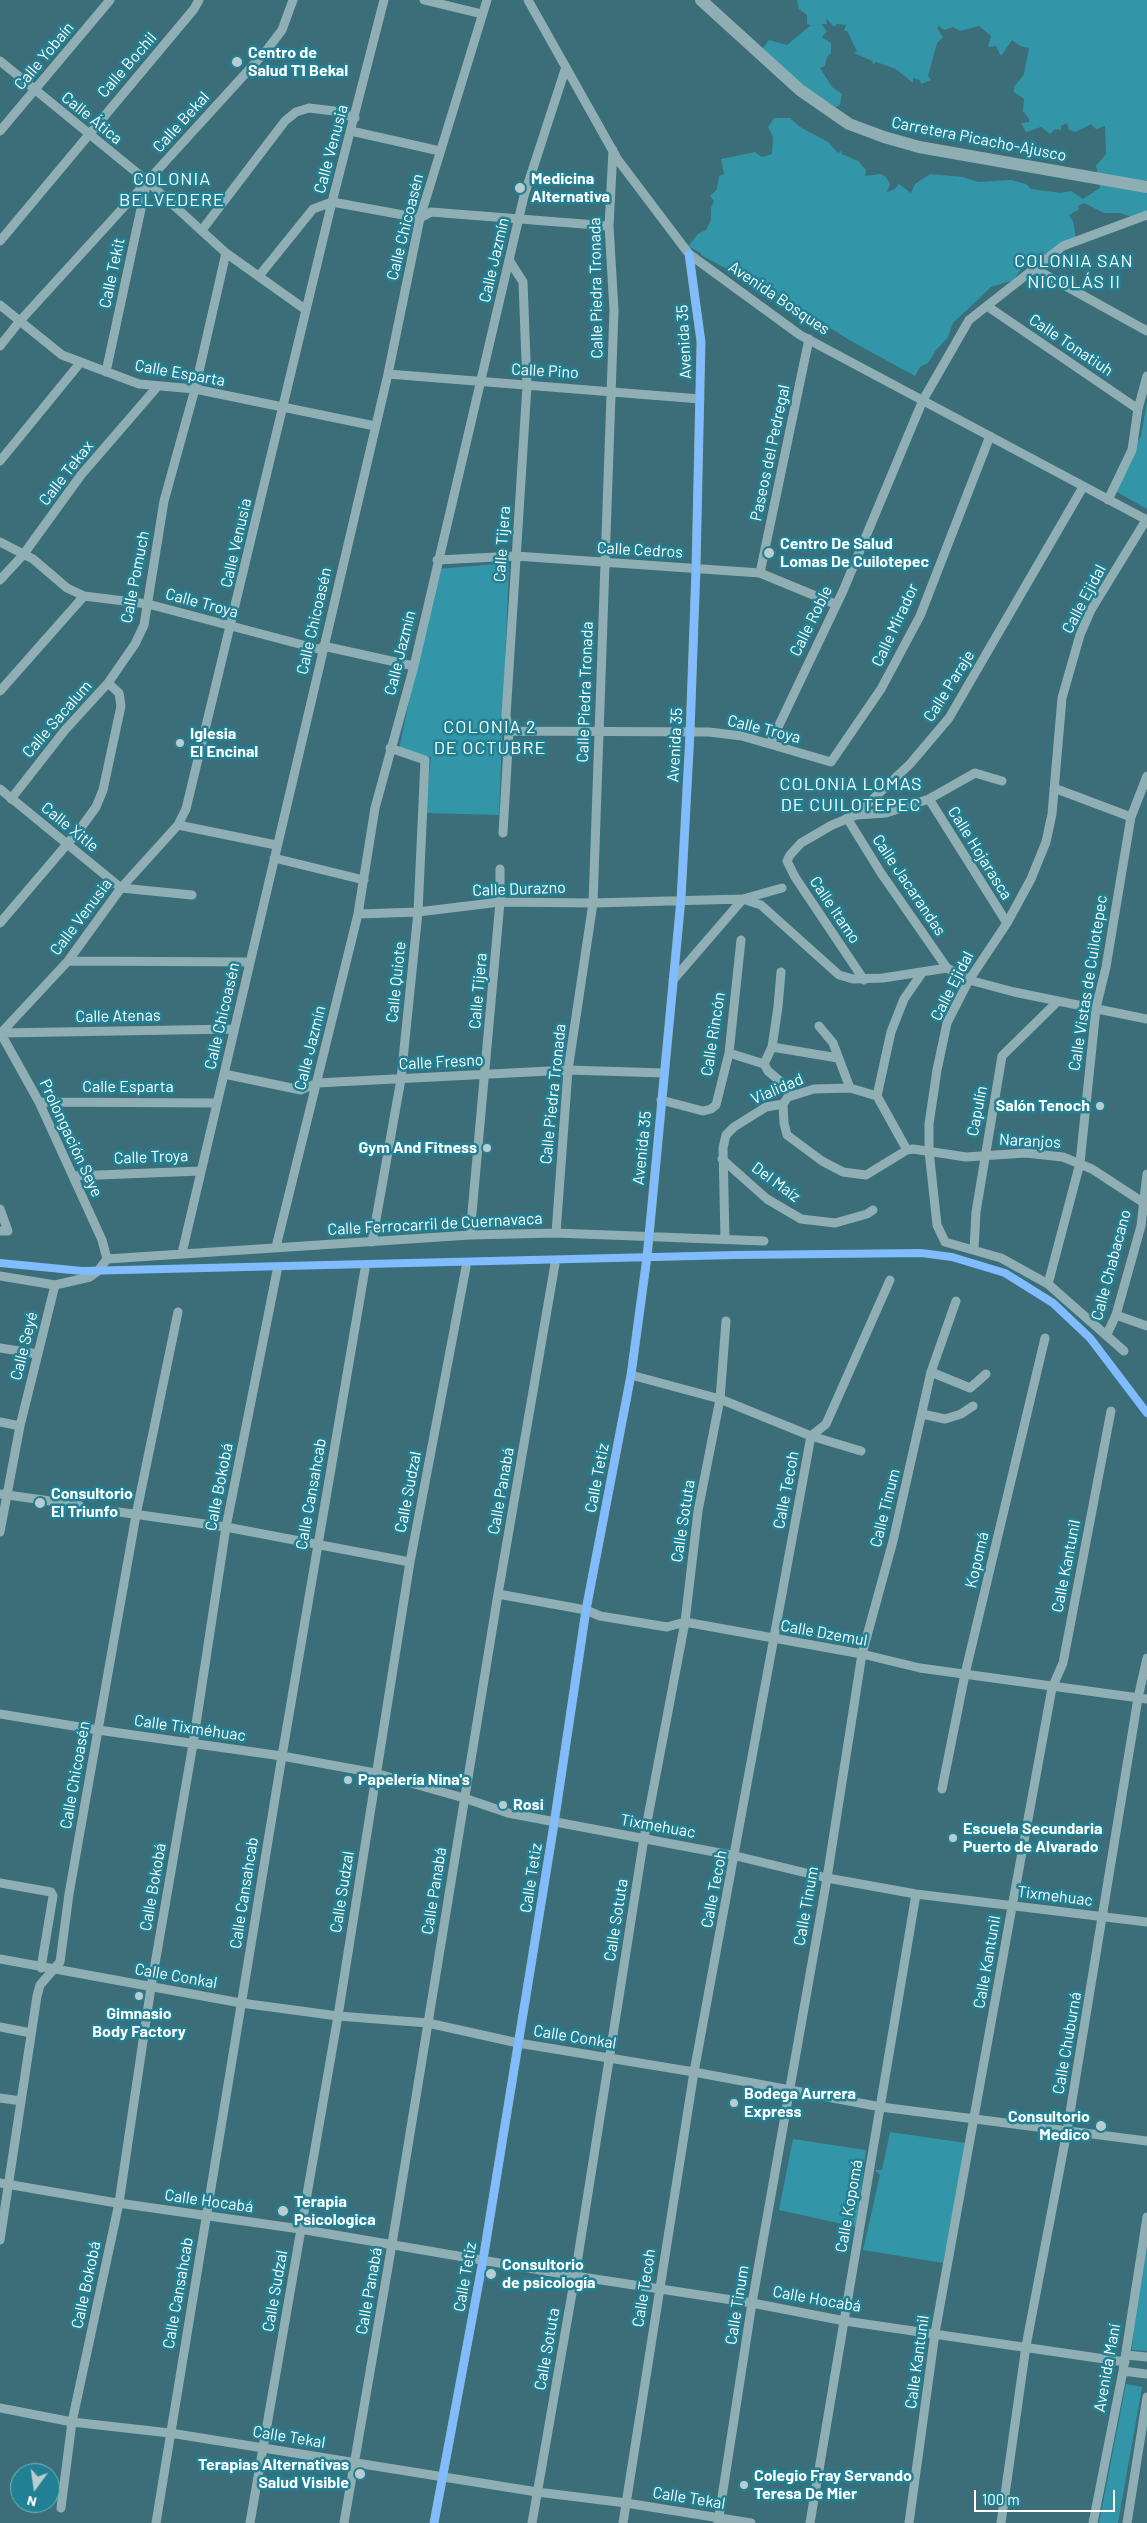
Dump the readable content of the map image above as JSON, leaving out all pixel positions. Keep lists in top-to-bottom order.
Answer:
{
  "streets": {
    "main road": ["Carretera Picacho-Ajusco"],
    "street": [
      "Calle Yobaín",
      "Calle Bochil",
      "Calle Ática",
      "Calle Bekal",
      "Calle Venusia",
      "Calle Chicoasén",
      "Calle Jazmín",
      "Calle Tekit",
      "Calle Piedra Tronada",
      "Avenida Bosques",
      "Avenida 35",
      "Calle Tonatiuh",
      "Calle Pino",
      "Calle Esparta",
      "Paseos del Pedregal",
      "Calle Tekax",
      "Calle Tijera",
      "Calle Cedros",
      "Calle Pomuch",
      "Calle Ejidal",
      "Calle Troya",
      "Calle Roble",
      "Calle Mirador",
      "Calle Paraje",
      "Calle Sacalum",
      "Calle Xitle",
      "Calle Hojarasca",
      "Calle Jacarandas",
      "Calle Durazno",
      "Calle Itamo",
      "Calle Quiote",
      "Calle Vistas de Cuilotepec",
      "Calle Atenas",
      "Calle Rincón",
      "Calle Fresno",
      "Vialidad",
      "Capulín",
      "Prolongación Seye",
      "Naranjos",
      "Del Maíz",
      "Calle Ferrocarril de Cuernavaca",
      "Calle Chabacano",
      "Calle Seyé",
      "Calle Tetiz",
      "Calle Bokobá",
      "Calle Tecoh",
      "Calle Panabá",
      "Calle Sudzal",
      "Calle Cansahcab",
      "Calle Tinum",
      "Calle Sotuta",
      "Kopomá",
      "Calle Kantunil",
      "Calle Dzemul",
      "Calle Tixméhuac",
      "Tixmehuac",
      "Calle Conkal",
      "Calle Chuburná",
      "Calle Hocabá",
      "Calle Kopomá",
      "Avenida Maní",
      "Calle Tekal"
    ]
  },
  "crossings": [
    ["Calle Yobaín", "Calle Ática"],
    ["Calle Bochil", "Calle Ática"],
    ["Calle Ática", "Calle Bekal"],
    ["Calle Ática", "Calle Venusia"],
    ["Calle Ática", "Calle Tekit"],
    ["Calle Ática", "Calle Pomuch"],
    ["Calle Bekal", "Calle Tekit"],
    ["Calle Bekal", "Calle Esparta"],
    ["Calle Venusia", "Calle Esparta"],
    ["Calle Venusia", "Calle Troya"],
    ["Calle Venusia", "Calle Xitle"],
    ["Calle Venusia", "Calle Atenas"],
    ["Calle Venusia", "Prolongación Seye"],
    ["Calle Chicoasén", "Calle Pino"],
    ["Calle Chicoasén", "Calle Esparta"],
    ["Calle Chicoasén", "Calle Troya"],
    ["Calle Chicoasén", "Calle Atenas"],
    ["Calle Chicoasén", "Calle Fresno"],
    ["Calle Chicoasén", "Calle Ferrocarril de Cuernavaca"],
    ["Calle Chicoasén", "Calle Tixméhuac"],
    ["Calle Chicoasén", "Calle Conkal"],
    ["Calle Chicoasén", "Calle Hocabá"],
    ["Calle Jazmín", "Avenida Bosques"],
    ["Calle Jazmín", "Calle Pino"],
    ["Calle Jazmín", "Calle Tijera"],
    ["Calle Jazmín", "Calle Cedros"],
    ["Calle Jazmín", "Calle Troya"],
    ["Calle Jazmín", "Calle Durazno"],
    ["Calle Jazmín", "Calle Quiote"],
    ["Calle Jazmín", "Calle Fresno"],
    ["Calle Jazmín", "Calle Ferrocarril de Cuernavaca"],
    ["Calle Tekit", "Calle Esparta"],
    ["Calle Piedra Tronada", "Avenida Bosques"],
    ["Calle Piedra Tronada", "Calle Pino"],
    ["Calle Piedra Tronada", "Calle Cedros"],
    ["Calle Piedra Tronada", "Calle Troya"],
    ["Calle Piedra Tronada", "Calle Durazno"],
    ["Calle Piedra Tronada", "Calle Fresno"],
    ["Calle Piedra Tronada", "Calle Ferrocarril de Cuernavaca"],
    ["Avenida Bosques", "Avenida 35"],
    ["Avenida Bosques", "Paseos del Pedregal"],
    ["Avenida Bosques", "Calle Ejidal"],
    ["Avenida Bosques", "Calle Roble"],
    ["Avenida Bosques", "Calle Mirador"],
    ["Avenida Bosques", "Calle Paraje"],
    ["Avenida 35", "Calle Pino"],
    ["Avenida 35", "Calle Cedros"],
    ["Avenida 35", "Calle Troya"],
    ["Avenida 35", "Calle Durazno"],
    ["Avenida 35", "Calle Rincón"],
    ["Avenida 35", "Calle Fresno"],
    ["Avenida 35", "Calle Ferrocarril de Cuernavaca"],
    ["Avenida 35", "Calle Tetiz"],
    ["Calle Tonatiuh", "Calle Roble"],
    ["Calle Pino", "Calle Tijera"],
    ["Calle Esparta", "Calle Tekax"],
    ["Calle Esparta", "Calle Pomuch"],
    ["Calle Esparta", "Prolongación Seye"],
    ["Paseos del Pedregal", "Calle Cedros"],
    ["Calle Tekax", "Calle Troya"],
    ["Calle Tijera", "Calle Cedros"],
    ["Calle Tijera", "Calle Troya"],
    ["Calle Tijera", "Calle Durazno"],
    ["Calle Tijera", "Calle Fresno"],
    ["Calle Tijera", "Calle Ferrocarril de Cuernavaca"],
    ["Calle Cedros", "Calle Roble"],
    ["Calle Pomuch", "Calle Troya"],
    ["Calle Pomuch", "Calle Sacalum"],
    ["Calle Ejidal", "Calle Hojarasca"],
    ["Calle Ejidal", "Capulín"],
    ["Calle Ejidal", "Naranjos"],
    ["Calle Troya", "Calle Roble"],
    ["Calle Troya", "Calle Mirador"],
    ["Calle Troya", "Prolongación Seye"],
    ["Calle Paraje", "Calle Jacarandas"],
    ["Calle Paraje", "Calle Itamo"],
    ["Calle Sacalum", "Calle Xitle"],
    ["Calle Durazno", "Calle Quiote"],
    ["Calle Quiote", "Calle Fresno"],
    ["Calle Quiote", "Calle Ferrocarril de Cuernavaca"],
    ["Calle Vistas de Cuilotepec", "Naranjos"],
    ["Calle Atenas", "Prolongación Seye"],
    ["Vialidad", "Naranjos"],
    ["Vialidad", "Del Maíz"],
    ["Vialidad", "Calle Ferrocarril de Cuernavaca"],
    ["Capulín", "Naranjos"],
    ["Prolongación Seye", "Calle Ferrocarril de Cuernavaca"],
    ["Naranjos", "Calle Chabacano"],
    ["Calle Ferrocarril de Cuernavaca", "Calle Tetiz"],
    ["Calle Tetiz", "Calle Dzemul"],
    ["Calle Tetiz", "Tixmehuac"],
    ["Calle Tetiz", "Calle Conkal"],
    ["Calle Tetiz", "Calle Hocabá"],
    ["Calle Tetiz", "Calle Tekal"],
    ["Calle Bokobá", "Calle Tixméhuac"],
    ["Calle Bokobá", "Calle Conkal"],
    ["Calle Bokobá", "Calle Hocabá"],
    ["Calle Bokobá", "Calle Tekal"],
    ["Calle Tecoh", "Calle Dzemul"],
    ["Calle Tecoh", "Tixmehuac"],
    ["Calle Tecoh", "Calle Conkal"],
    ["Calle Tecoh", "Calle Hocabá"],
    ["Calle Tecoh", "Calle Tekal"],
    ["Calle Panabá", "Calle Dzemul"],
    ["Calle Panabá", "Tixmehuac"],
    ["Calle Panabá", "Calle Conkal"],
    ["Calle Panabá", "Calle Hocabá"],
    ["Calle Panabá", "Calle Tekal"],
    ["Calle Sudzal", "Calle Tixméhuac"],
    ["Calle Sudzal", "Tixmehuac"],
    ["Calle Sudzal", "Calle Conkal"],
    ["Calle Sudzal", "Calle Hocabá"],
    ["Calle Sudzal", "Calle Tekal"],
    ["Calle Cansahcab", "Calle Tixméhuac"],
    ["Calle Cansahcab", "Calle Conkal"],
    ["Calle Cansahcab", "Calle Hocabá"],
    ["Calle Cansahcab", "Calle Tekal"],
    ["Calle Tinum", "Calle Dzemul"],
    ["Calle Tinum", "Tixmehuac"],
    ["Calle Tinum", "Calle Conkal"],
    ["Calle Tinum", "Calle Hocabá"],
    ["Calle Tinum", "Calle Tekal"],
    ["Calle Sotuta", "Calle Dzemul"],
    ["Calle Sotuta", "Tixmehuac"],
    ["Calle Sotuta", "Calle Conkal"],
    ["Calle Sotuta", "Calle Hocabá"],
    ["Calle Sotuta", "Calle Tekal"],
    ["Kopomá", "Calle Dzemul"],
    ["Calle Kantunil", "Calle Dzemul"],
    ["Calle Kantunil", "Tixmehuac"],
    ["Calle Kantunil", "Calle Conkal"],
    ["Calle Kantunil", "Calle Hocabá"],
    ["Calle Dzemul", "Calle Chuburná"],
    ["Calle Tixméhuac", "Tixmehuac"],
    ["Tixmehuac", "Calle Chuburná"],
    ["Tixmehuac", "Calle Kopomá"],
    ["Calle Conkal", "Calle Chuburná"],
    ["Calle Conkal", "Calle Kopomá"],
    ["Calle Chuburná", "Calle Hocabá"],
    ["Calle Hocabá", "Calle Kopomá"],
    ["Calle Hocabá", "Avenida Maní"]
  ],
  "districts": [
    "COLONIA BELVEDERE",
    "COLONIA SAN NICOLÁS II",
    "COLONIA 2 DE OCTUBRE",
    "COLONIA LOMAS DE CUILOTEPEC"
  ],
  "places": [
    "Centro de Salud T1 Bekal",
    "Medicina Alternativa",
    "Centro De Salud Lomas De Cuilotepec",
    "Iglesia El Encinal",
    "Salón Tenoch",
    "Gym And Fitness",
    "Consultorio El Triunfo",
    "Papelería Nina's",
    "Rosi",
    "Escuela Secundaria Puerto de Alvarado",
    "Gimnasio Body Factory",
    "Bodega Aurrera Express",
    "Consultorio Medico",
    "Terapia Psicologica",
    "Consultorio de psicología",
    "Terapias Alternativas Salud Visible",
    "Colegio Fray Servando Teresa De Mier"
  ],
  "scale_bar": "100 m",
  "north": "bottom"
}
